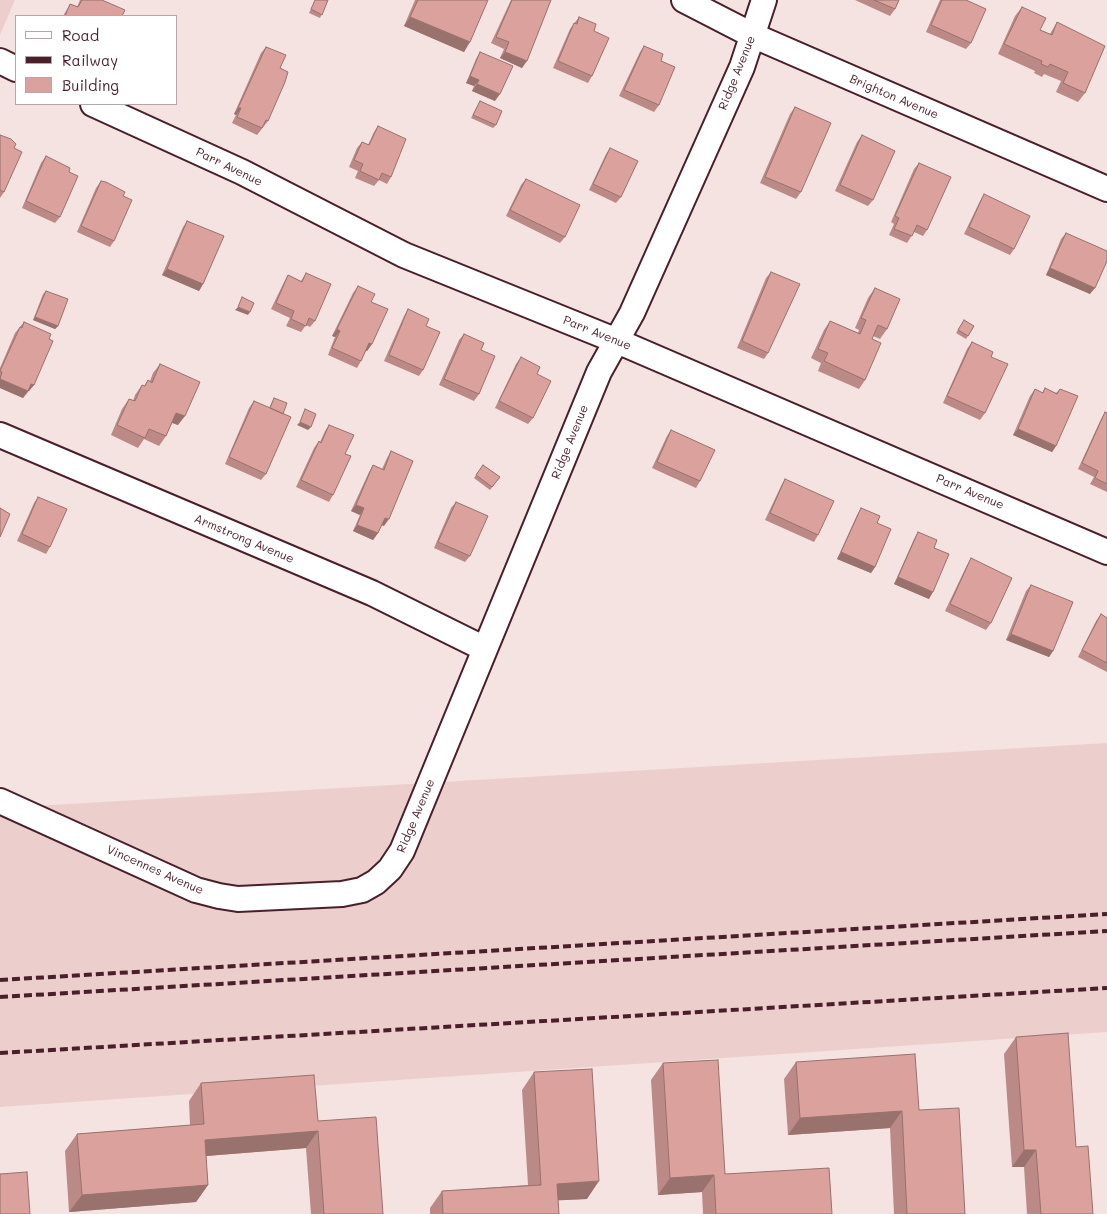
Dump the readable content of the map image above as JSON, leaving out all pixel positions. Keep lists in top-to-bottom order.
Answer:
{
  "streets": {
    "street": [
      "Ridge Avenue",
      "Brighton Avenue",
      "Parr Avenue",
      "Armstrong Avenue",
      "Vincennes Avenue"
    ]
  },
  "crossings": [
    ["Ridge Avenue", "Brighton Avenue"],
    ["Ridge Avenue", "Parr Avenue"],
    ["Ridge Avenue", "Armstrong Avenue"],
    ["Ridge Avenue", "Vincennes Avenue"]
  ],
  "legend": ["Road", "Railway", "Building"]
}
